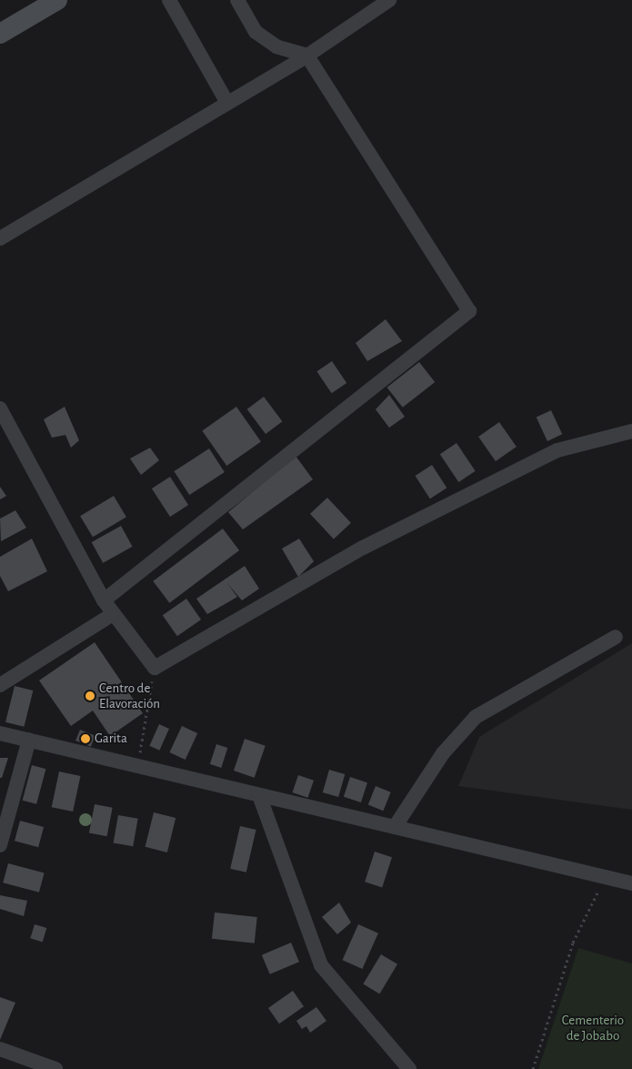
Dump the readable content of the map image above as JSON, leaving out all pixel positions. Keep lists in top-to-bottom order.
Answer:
{
  "parks": ["Cementerio de Jobabo"],
  "places": ["Centro de Elavoración", "Garita"]
}
